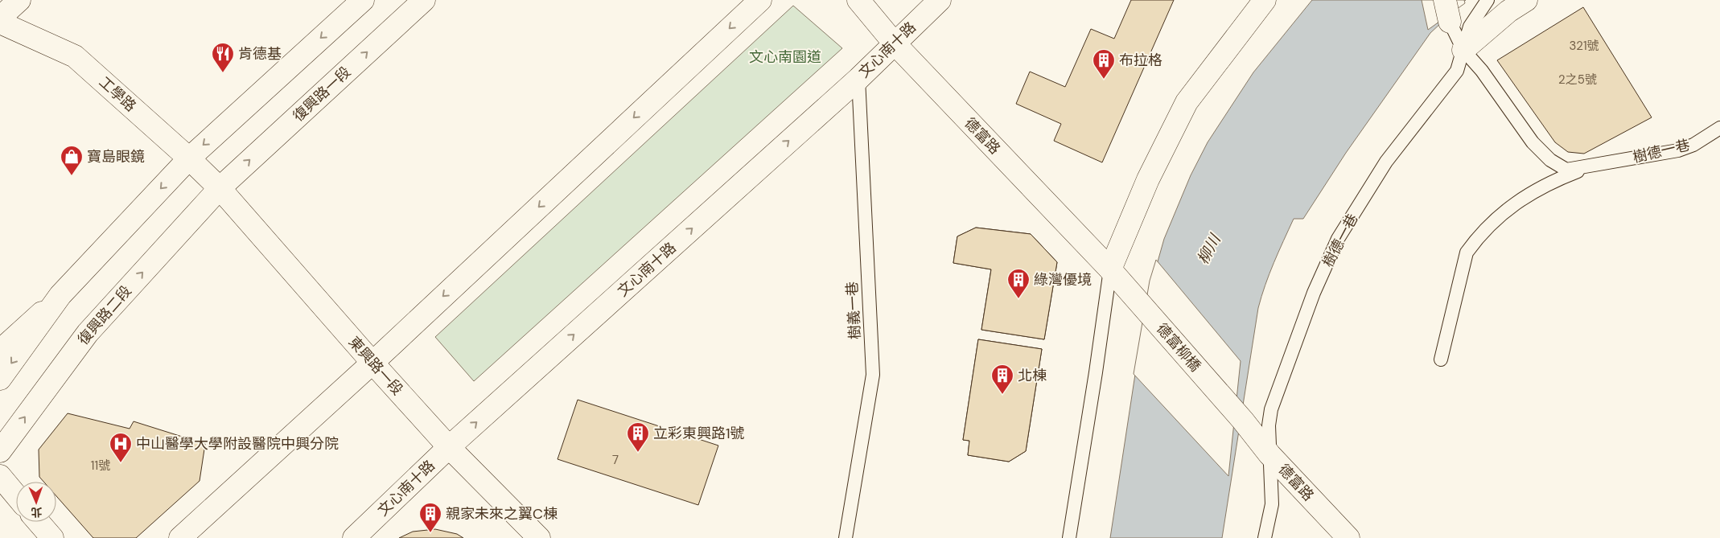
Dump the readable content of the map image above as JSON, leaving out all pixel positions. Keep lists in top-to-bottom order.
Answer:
{
  "streets": {
    "street": [
      "文心南十路",
      "工學路",
      "復興路一段",
      "德富路",
      "復興路二段",
      "德富柳橋",
      "東興路一段"
    ],
    "lane": ["樹德一巷", "樹義一巷"]
  },
  "crossings": [
    ["文心南十路", "德富路"],
    ["文心南十路", "樹義一巷"],
    ["文心南十路", "東興路一段"],
    ["工學路", "復興路一段"],
    ["工學路", "復興路二段"],
    ["工學路", "東興路一段"],
    ["復興路一段", "復興路二段"],
    ["復興路一段", "東興路一段"],
    ["德富路", "樹德一巷"],
    ["德富路", "德富柳橋"],
    ["復興路二段", "東興路一段"]
  ],
  "water": ["柳川"],
  "parks": ["文心南園道"],
  "places": {
    "restaurant": ["肯德基"],
    "building": [
      "布拉格",
      "綠灣優境",
      "北棟",
      "立彩東興路1號",
      "親家未來之翼C棟"
    ],
    "shop": ["寶島眼鏡"],
    "hospital": ["中山醫學大學附設醫院中興分院"]
  },
  "house_numbers": [
    "321號",
    "2之5號",
    "7",
    "11號"
  ],
  "north": "bottom"
}
